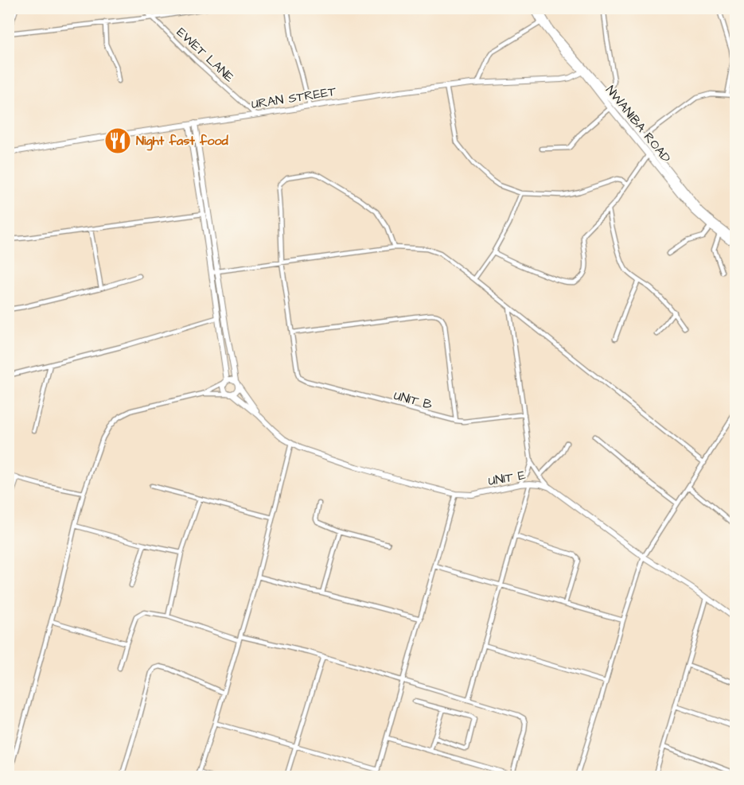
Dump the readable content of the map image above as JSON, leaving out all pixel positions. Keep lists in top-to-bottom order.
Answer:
{
  "streets": {
    "main road": ["NWANIBA ROAD"],
    "street": [
      "EWET LANE",
      "URAN STREET",
      "UNIT B",
      "UNIT E"
    ]
  },
  "crossings": [
    ["EWET LANE", "URAN STREET"],
    ["URAN STREET", "NWANIBA ROAD"]
  ],
  "places": {
    "restaurant": ["Night fast food"]
  }
}
